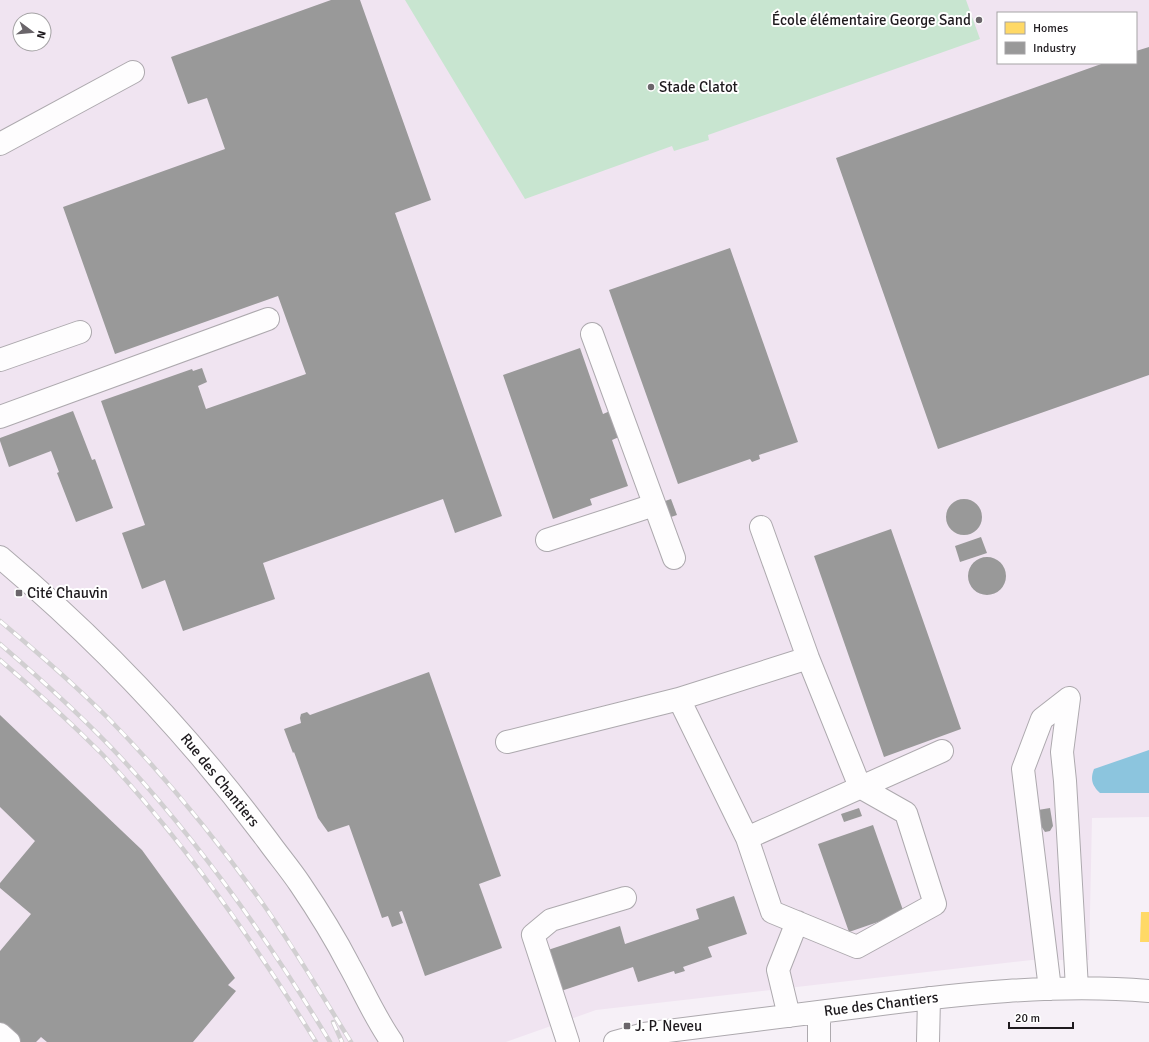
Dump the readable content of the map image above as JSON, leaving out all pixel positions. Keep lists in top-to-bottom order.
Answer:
{
  "streets": {
    "street": ["Rue des Chantiers"]
  },
  "places": {
    "other": ["École élémentaire George Sand", "Stade Clatot"],
    "transit": ["Cité Chauvin", "J. P. Neveu"]
  },
  "legend": ["Homes", "Industry"],
  "scale_bar": "20 m",
  "north": "right"
}
